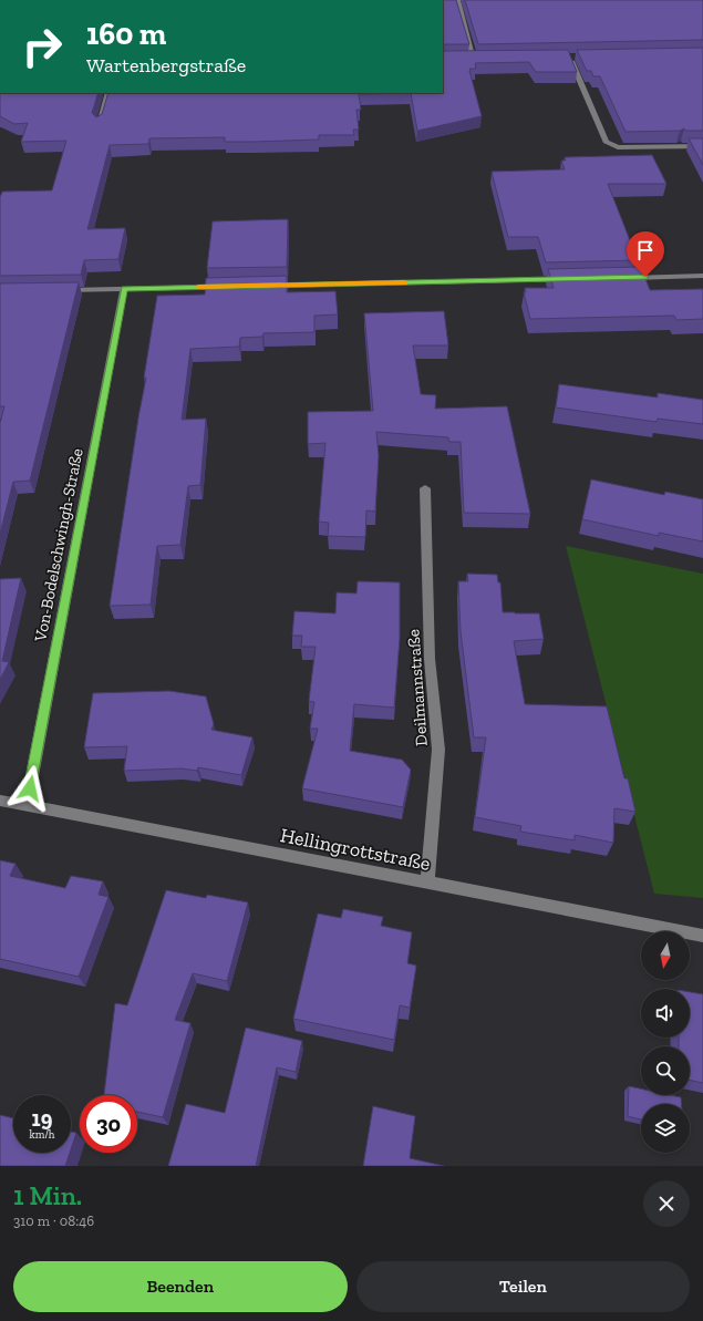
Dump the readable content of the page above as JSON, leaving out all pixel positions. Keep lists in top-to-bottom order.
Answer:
{
  "streets": {
    "street": ["Von-Bodelschwingh-Straße", "Deilmannstraße", "Hellingrottstraße"]
  },
  "crossings": [
    ["Von-Bodelschwingh-Straße", "Hellingrottstraße"],
    ["Deilmannstraße", "Hellingrottstraße"]
  ],
  "north": "bottom",
  "page": {
    "turn": ["160 m", "Wartenbergstraße"],
    "speed": "19 km/h",
    "limit": "30",
    "heading": ["1 Min.", "310 m · 08:46"],
    "buttons": ["Beenden", "Teilen"]
  }
}
